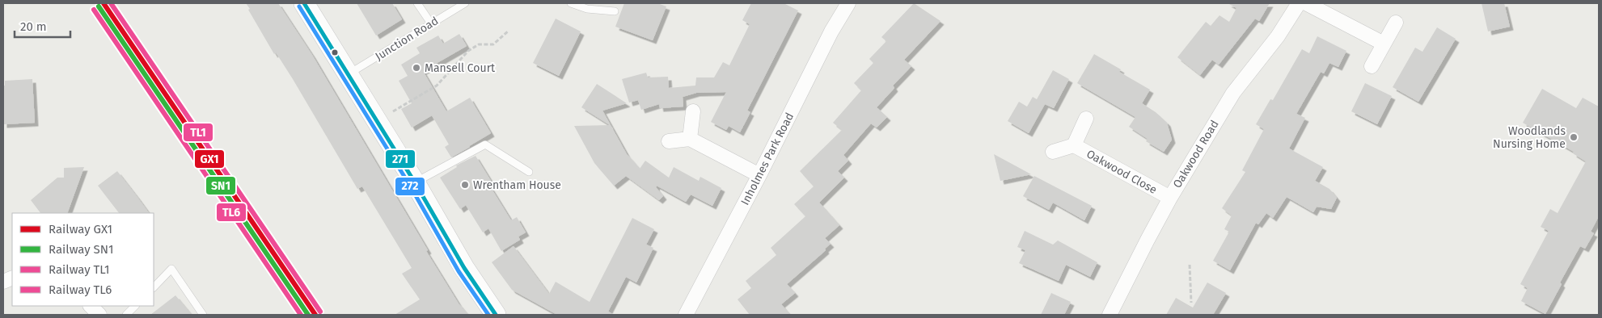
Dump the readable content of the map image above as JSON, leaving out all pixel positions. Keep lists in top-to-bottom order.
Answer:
{
  "streets": {
    "street": ["Oakwood Road", "Inholmes Park Road", "Oakwood Close"],
    "lane": ["Junction Road"]
  },
  "crossings": [
    ["Oakwood Road", "Oakwood Close"]
  ],
  "places": ["Mansell Court", "Woodlands Nursing Home", "Wrentham House"],
  "lines": [
    "rail line GX1",
    "rail line TL1",
    "transit line 271",
    "rail line SN1",
    "transit line 272",
    "rail line TL6"
  ],
  "legend": [
    "Railway GX1",
    "Railway SN1",
    "Railway TL1",
    "Railway TL6"
  ],
  "scale_bar": "20 m"
}
